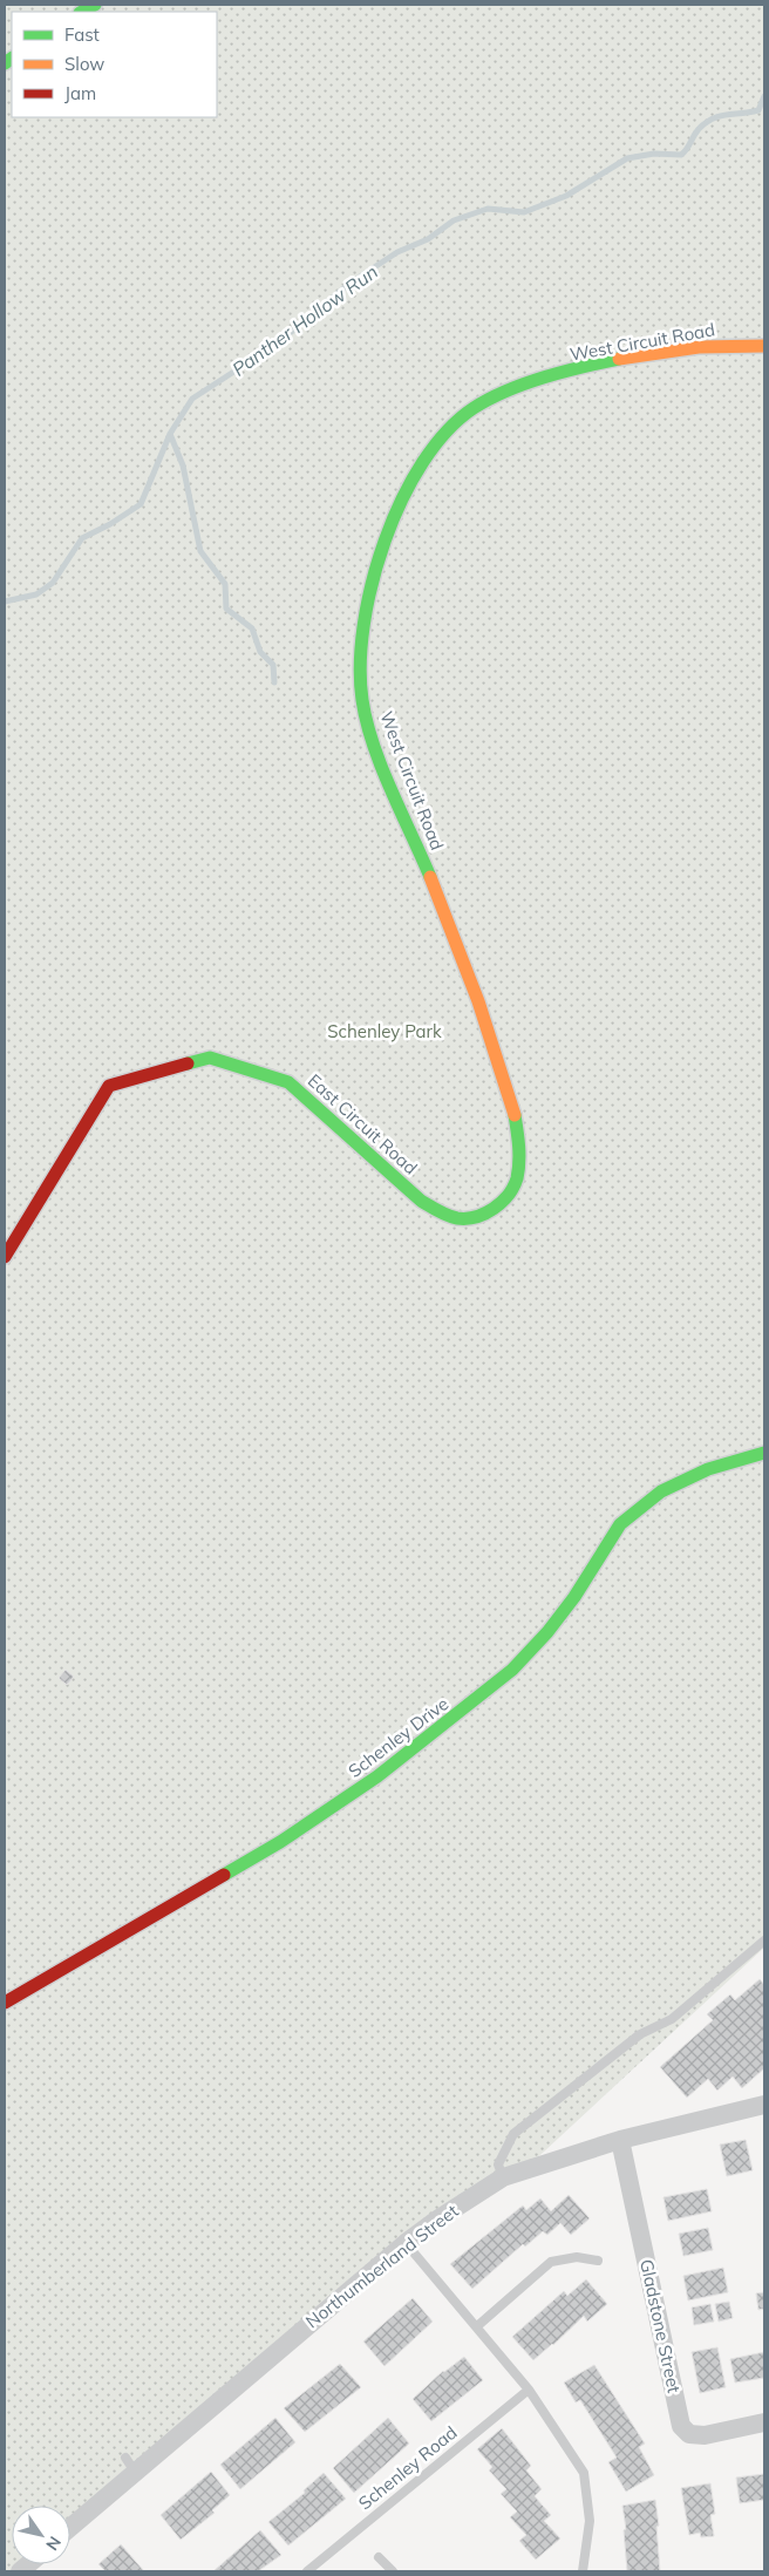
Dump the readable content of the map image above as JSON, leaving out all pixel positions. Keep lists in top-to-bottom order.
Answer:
{
  "streets": {
    "street": [
      "West Circuit Road",
      "East Circuit Road",
      "Schenley Drive",
      "Northumberland Street",
      "Gladstone Street"
    ],
    "lane": ["Schenley Road"]
  },
  "crossings": [
    ["West Circuit Road", "East Circuit Road"],
    ["Northumberland Street", "Gladstone Street"]
  ],
  "water": ["Panther Hollow Run"],
  "parks": ["Schenley Park"],
  "legend": ["Fast", "Slow", "Jam"],
  "north": "bottom right"
}
